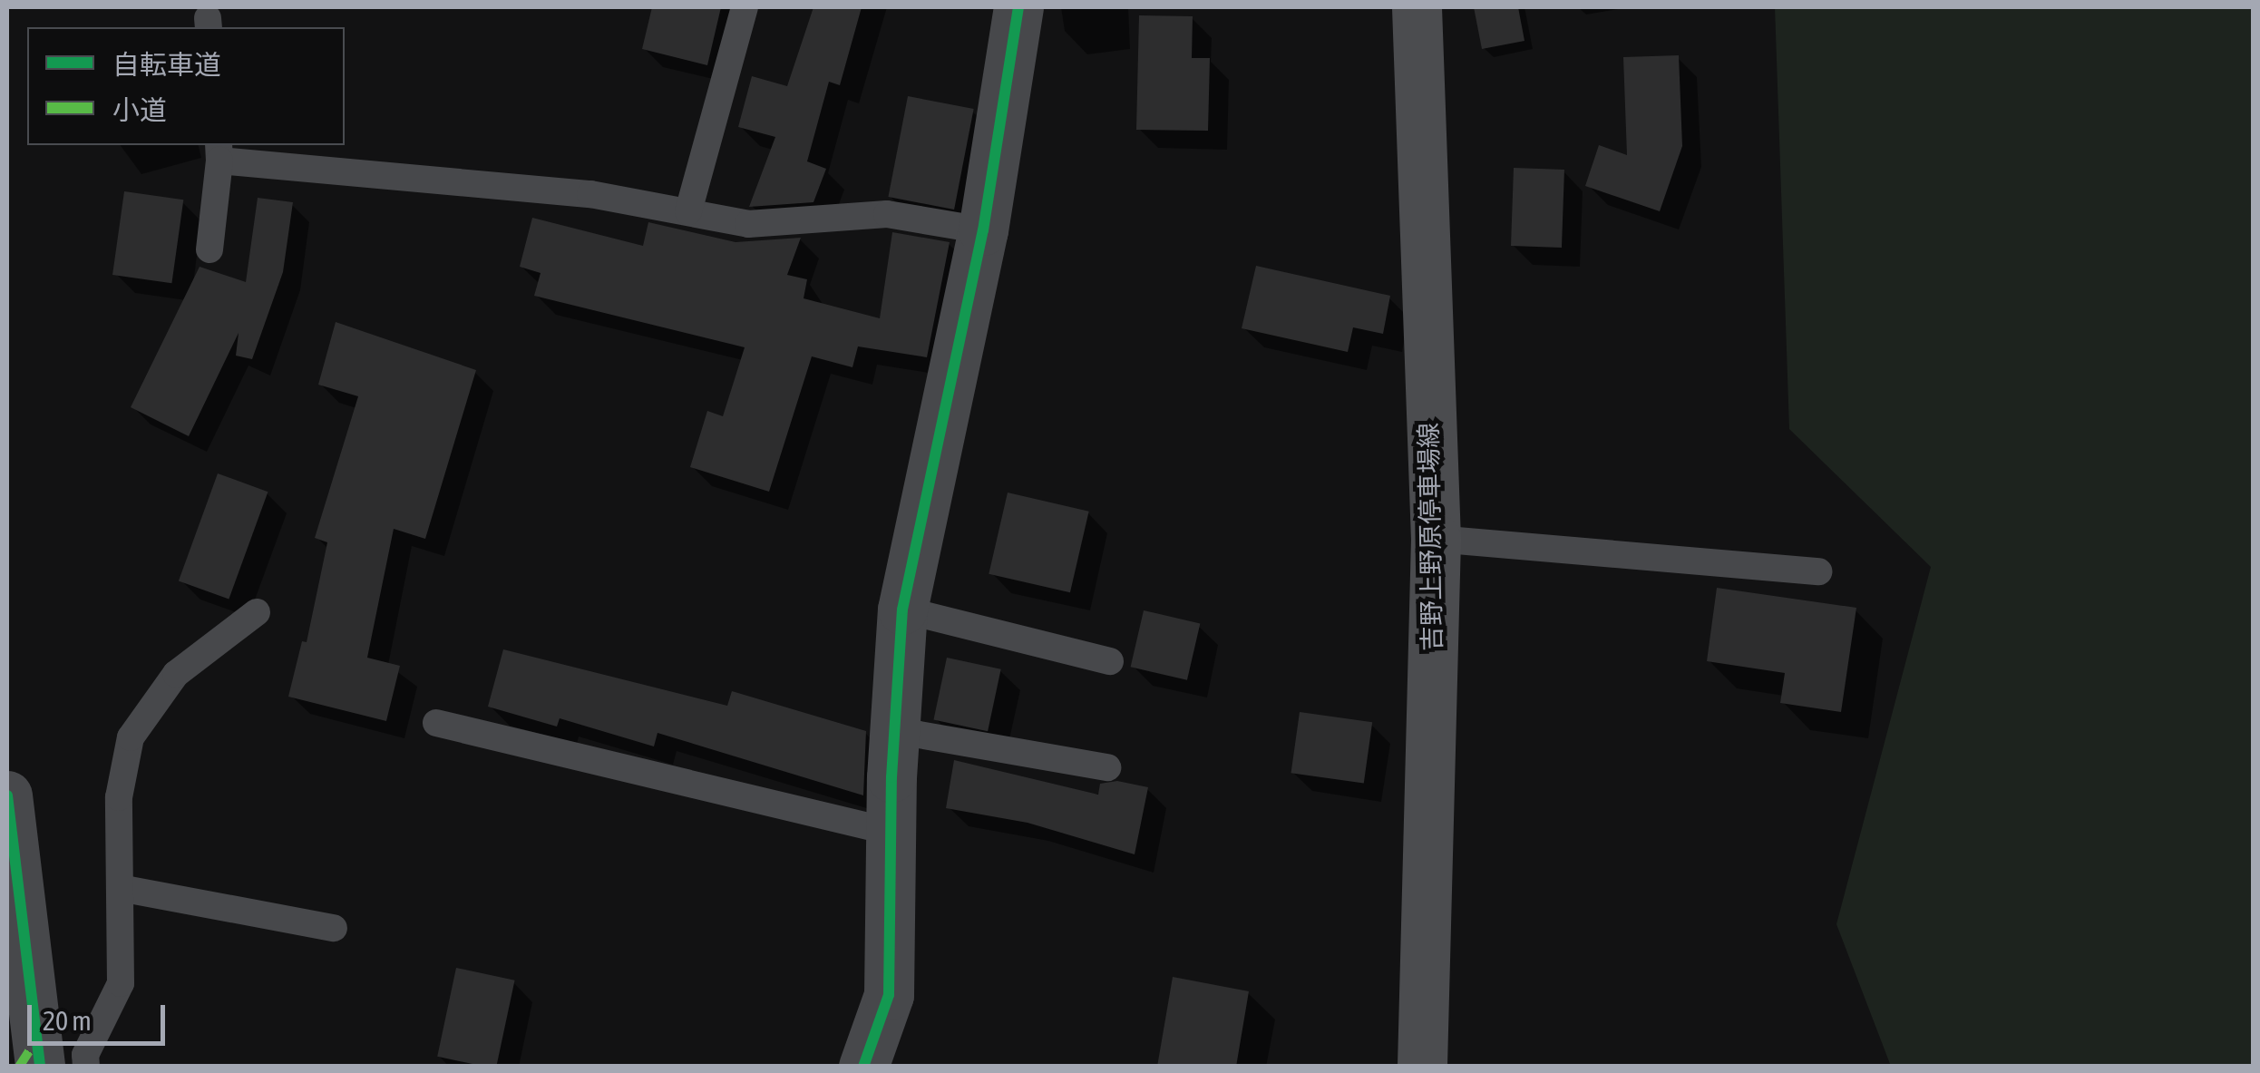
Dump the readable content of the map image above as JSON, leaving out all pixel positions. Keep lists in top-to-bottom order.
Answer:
{
  "streets": {
    "main road": ["吉野上野原停車場線"]
  },
  "legend": ["自転車道", "小道"],
  "scale_bar": "20 m"
}
